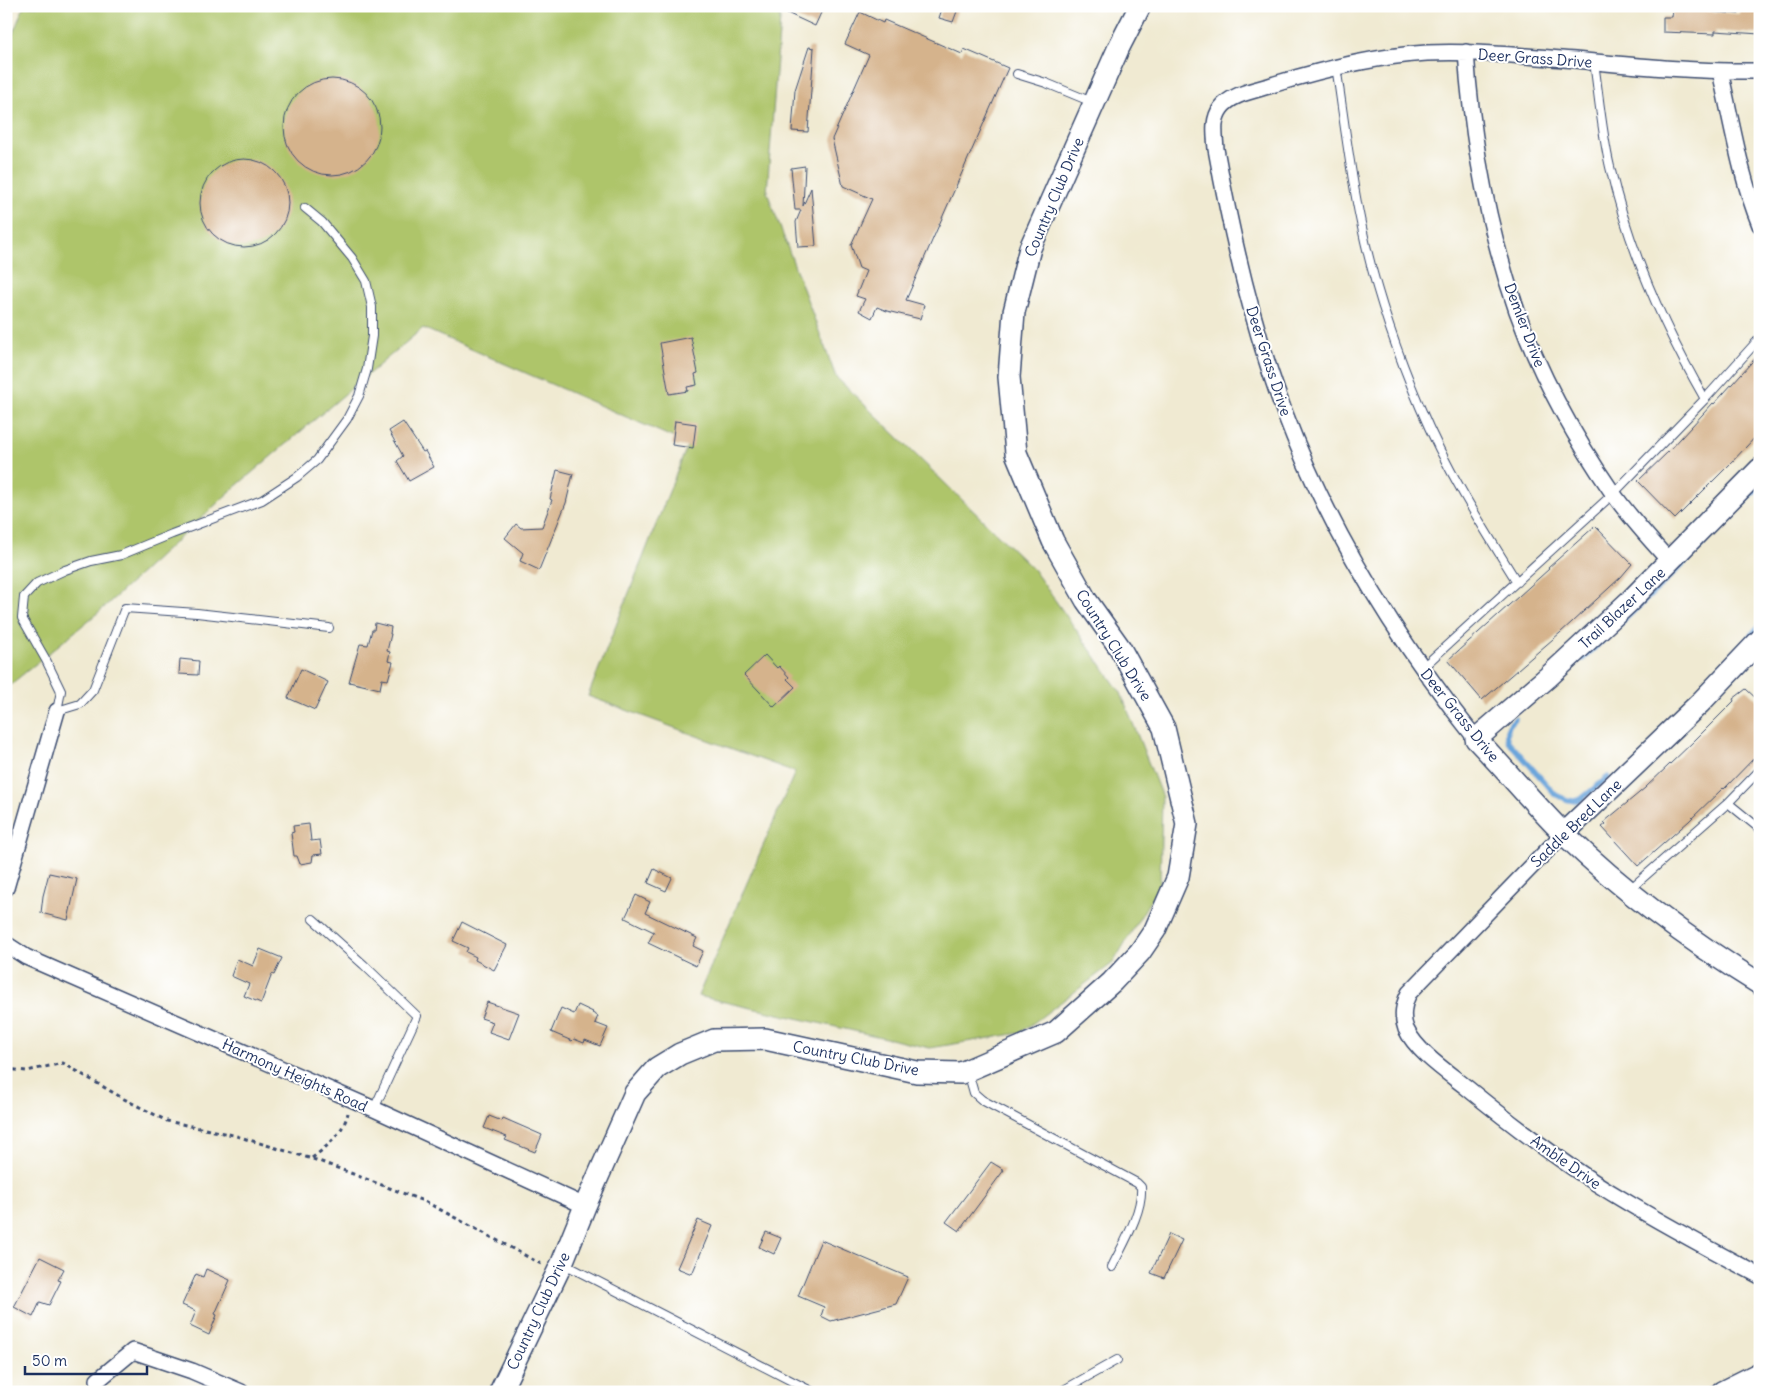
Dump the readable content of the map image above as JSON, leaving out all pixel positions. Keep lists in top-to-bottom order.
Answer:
{
  "streets": {
    "street": [
      "Deer Grass Drive",
      "Country Club Drive",
      "Demler Drive",
      "Trail Blazer Lane",
      "Saddle Bred Lane",
      "Harmony Heights Road",
      "Amble Drive"
    ]
  },
  "crossings": [
    ["Deer Grass Drive", "Demler Drive"],
    ["Deer Grass Drive", "Trail Blazer Lane"],
    ["Deer Grass Drive", "Saddle Bred Lane"],
    ["Country Club Drive", "Harmony Heights Road"],
    ["Demler Drive", "Trail Blazer Lane"],
    ["Saddle Bred Lane", "Amble Drive"]
  ],
  "scale_bar": "50 m"
}
